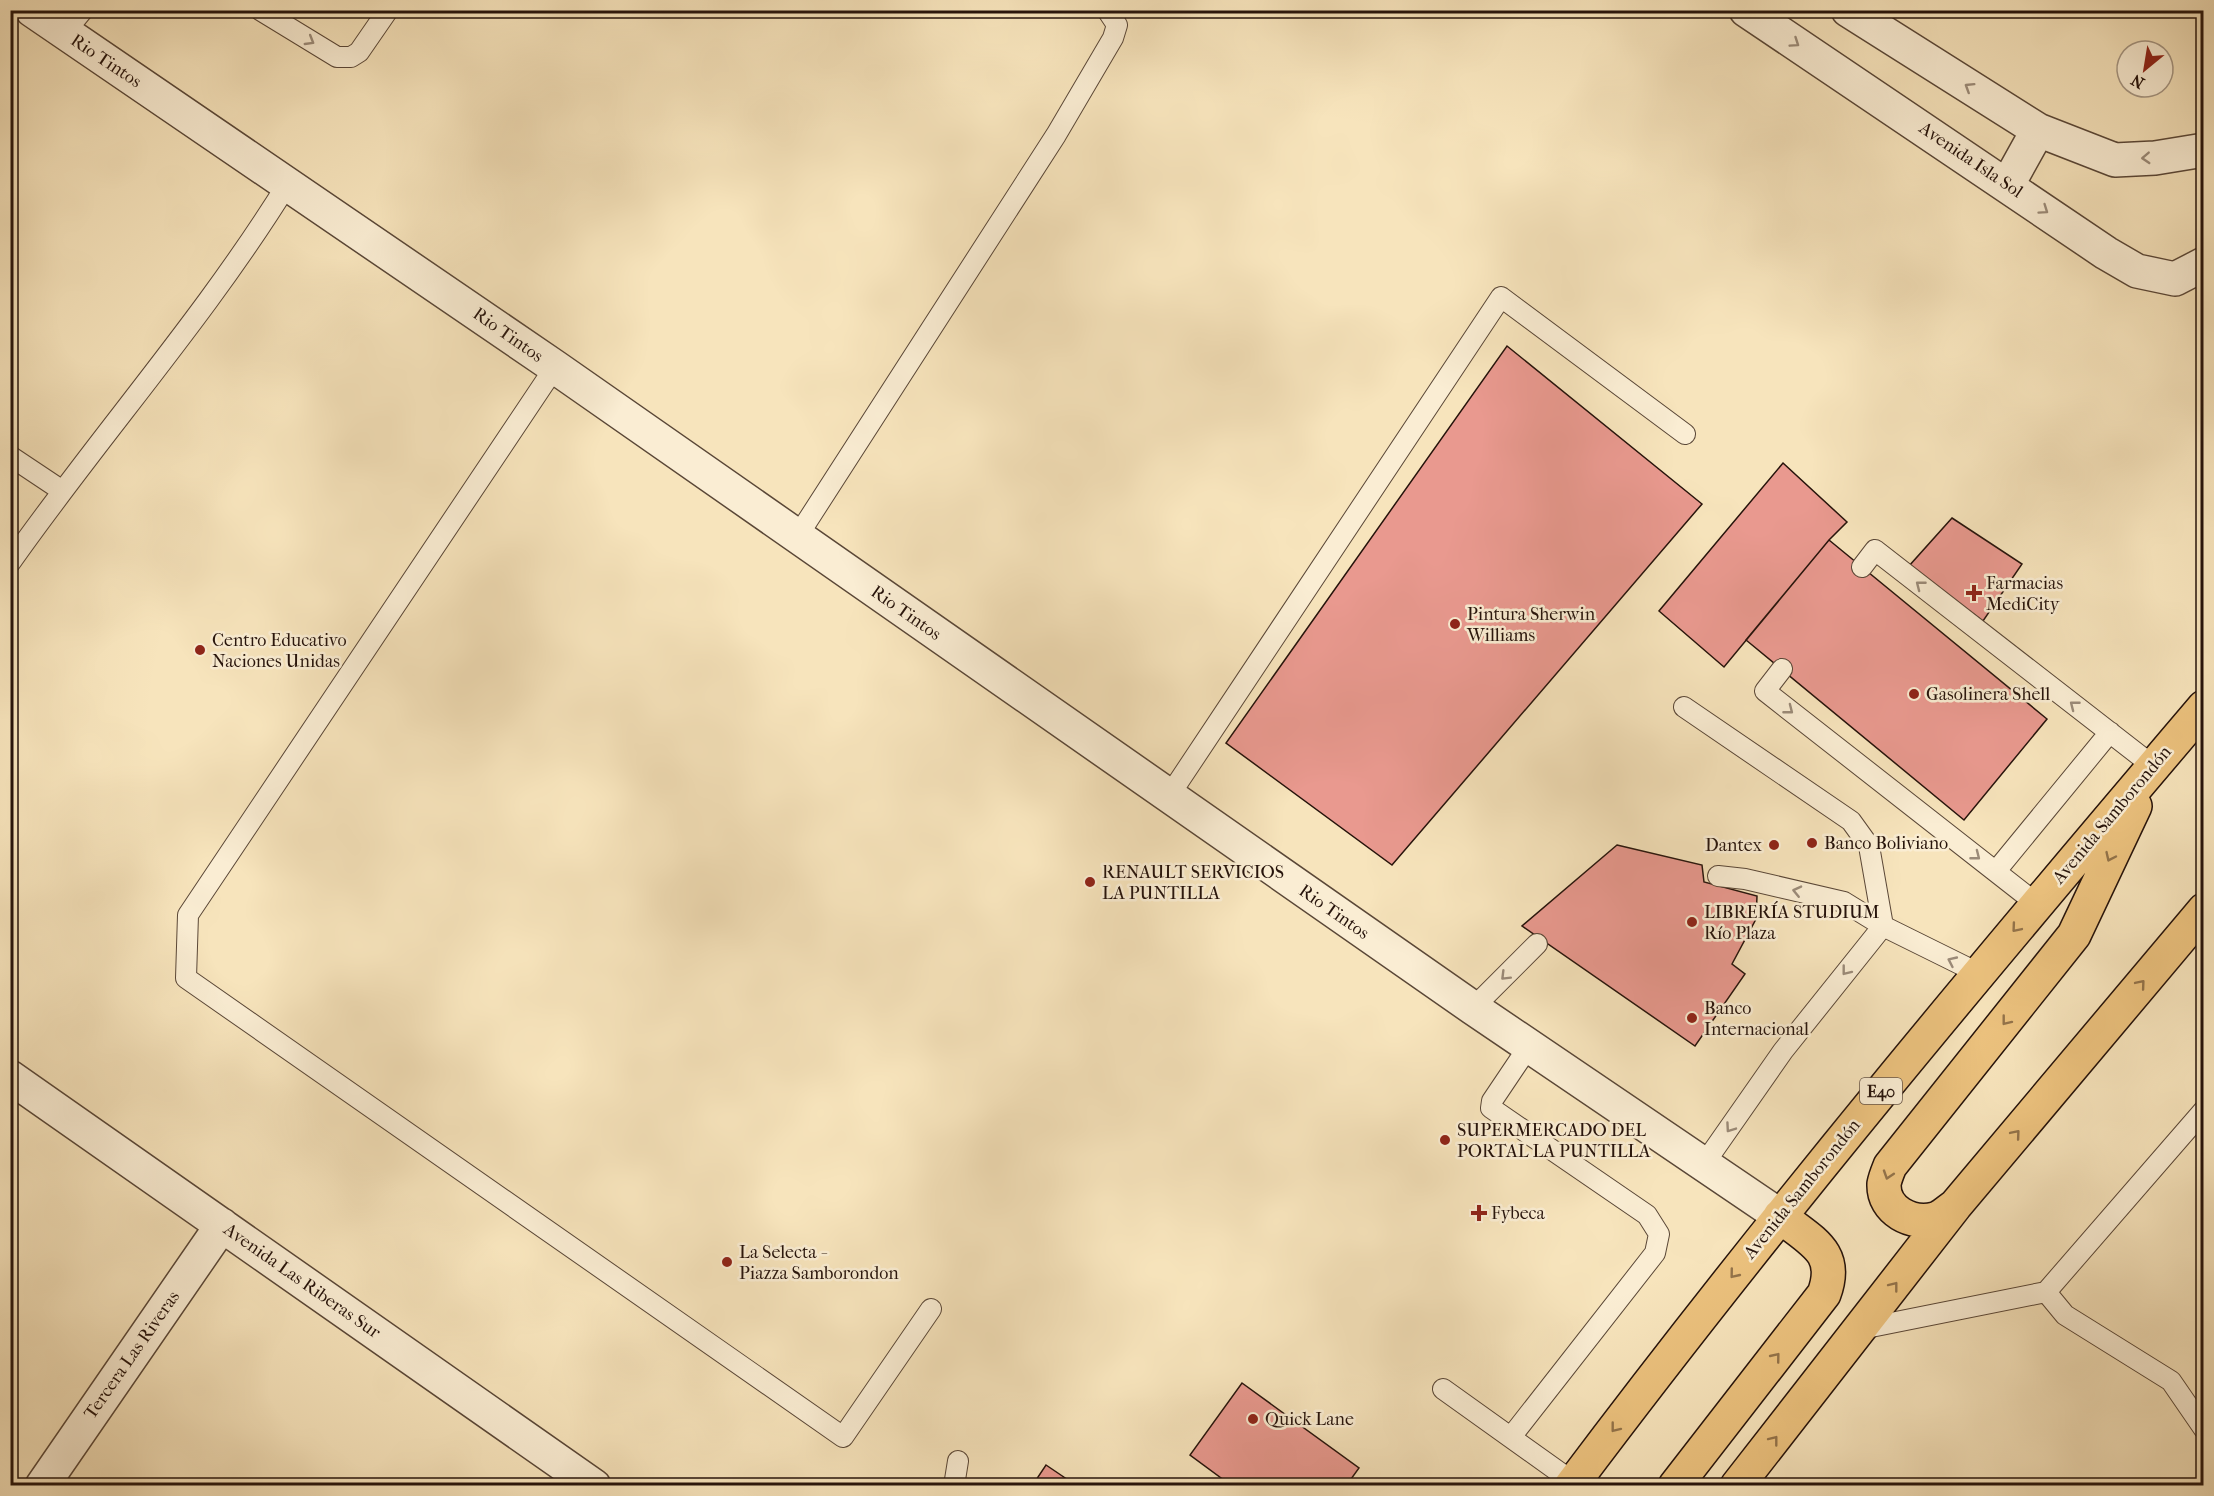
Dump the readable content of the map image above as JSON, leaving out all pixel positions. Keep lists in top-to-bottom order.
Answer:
{
  "streets": {
    "highway": ["Avenida Samborondón", "E40"],
    "street": [
      "Rio Tintos",
      "Avenida Isla Sol",
      "Avenida Las Riberas Sur",
      "Tercera Las Riveras"
    ]
  },
  "crossings": [
    ["Rio Tintos", "Avenida Samborondón"],
    ["Avenida Las Riberas Sur", "Tercera Las Riveras"]
  ],
  "places": {
    "health": ["Farmacias MediCity", "Fybeca"],
    "other": [
      "Pintura Sherwin Williams",
      "Centro Educativo Naciones Unidas",
      "Gasolinera Shell",
      "Banco Boliviano",
      "Dantex",
      "RENAULT SERVICIOS LA PUNTILLA",
      "LIBRERÍA STUDIUM Río Plaza",
      "Banco Internacional",
      "SUPERMERCADO DEL PORTAL LA PUNTILLA",
      "La Selecta - Piazza Samborondon",
      "Quick Lane"
    ]
  },
  "north": "bottom left"
}
